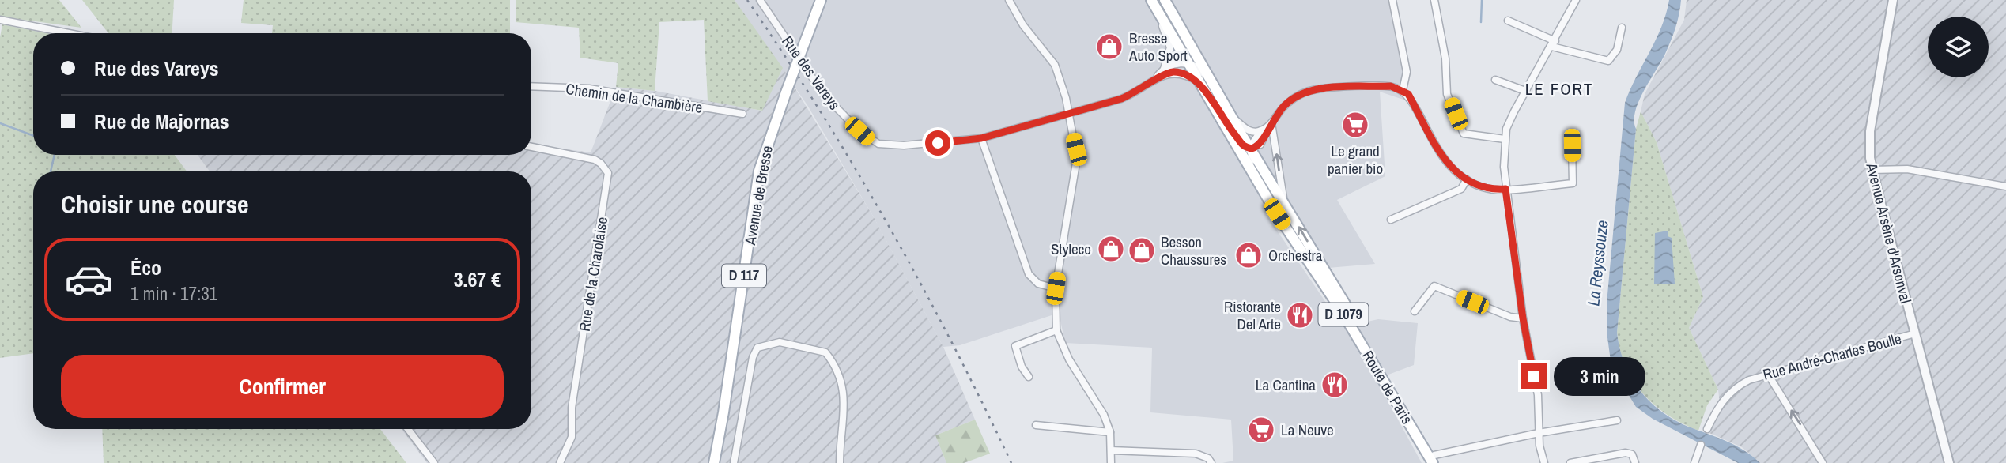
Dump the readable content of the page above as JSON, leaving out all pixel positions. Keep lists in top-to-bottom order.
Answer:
{
  "streets": {
    "main road": [
      "Avenue de Bresse",
      "D 117",
      "D 1079",
      "Route de Paris"
    ],
    "street": [
      "Rue des Vareys",
      "Chemin de la Chambière",
      "Avenue Arsène d'Arsonval",
      "Rue de la Charolaise",
      "Rue André-Charles Boulle"
    ]
  },
  "crossings": [
    ["Rue des Vareys", "Route de Paris"],
    ["Avenue Arsène d'Arsonval", "Rue André-Charles Boulle"]
  ],
  "districts": ["LE FORT"],
  "water": ["La Reyssouze"],
  "places": {
    "shop": [
      "Bresse Auto Sport",
      "Styleco",
      "Besson Chaussures",
      "Orchestra"
    ],
    "supermarket": ["Le grand panier bio", "La Neuve"],
    "restaurant": ["Ristorante Del Arte", "La Cantina"]
  },
  "page": {
    "banner": ["Rue des Vareys", "Rue de Majornas"],
    "heading": "Choisir une course",
    "list": [
      {
        "name": "Éco",
        "note": "1 min · 17:31",
        "value": "3.67 €"
      }
    ],
    "buttons": "Confirmer",
    "bubble": "3 min"
  }
}
